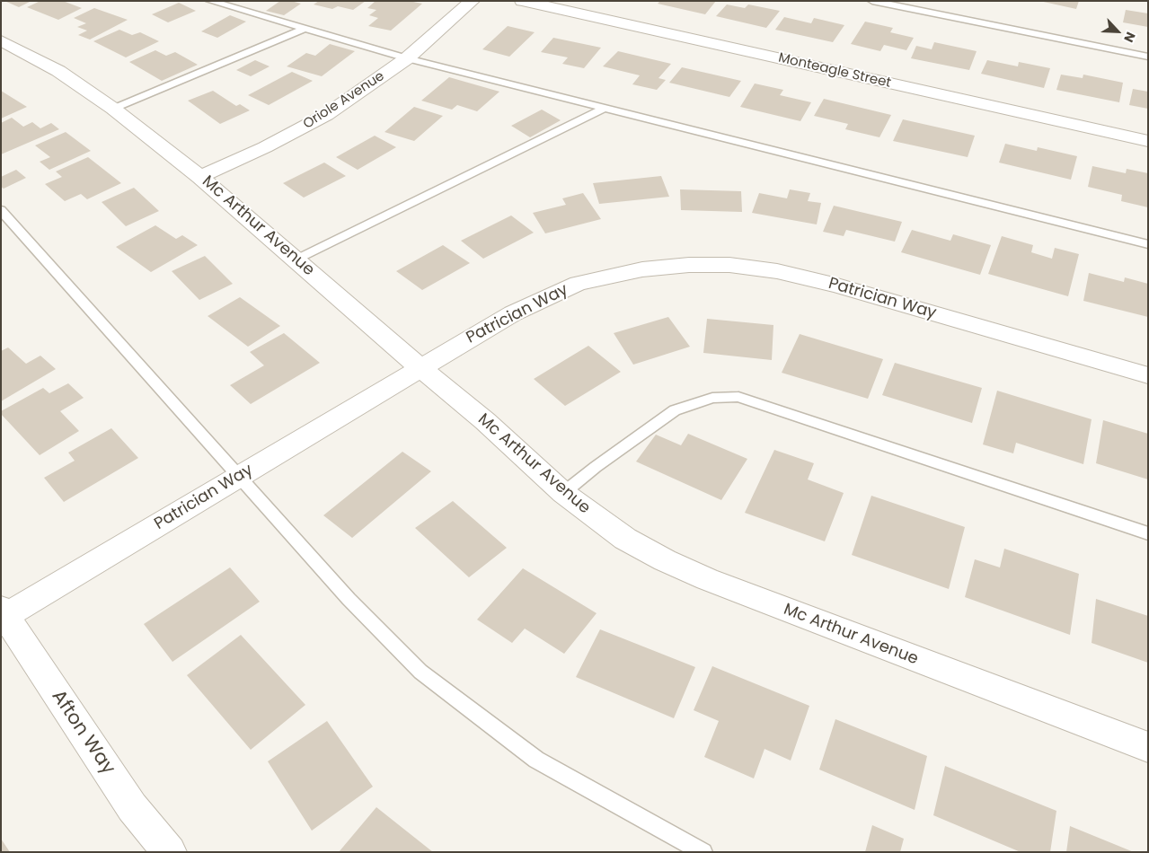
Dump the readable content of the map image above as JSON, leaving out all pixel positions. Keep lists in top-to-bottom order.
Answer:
{
  "streets": {
    "street": [
      "Monteagle Street",
      "Oriole Avenue",
      "Mc Arthur Avenue",
      "Patrician Way",
      "Afton Way"
    ]
  },
  "crossings": [
    ["Oriole Avenue", "Mc Arthur Avenue"],
    ["Mc Arthur Avenue", "Patrician Way"],
    ["Patrician Way", "Afton Way"]
  ],
  "north": "bottom right"
}
